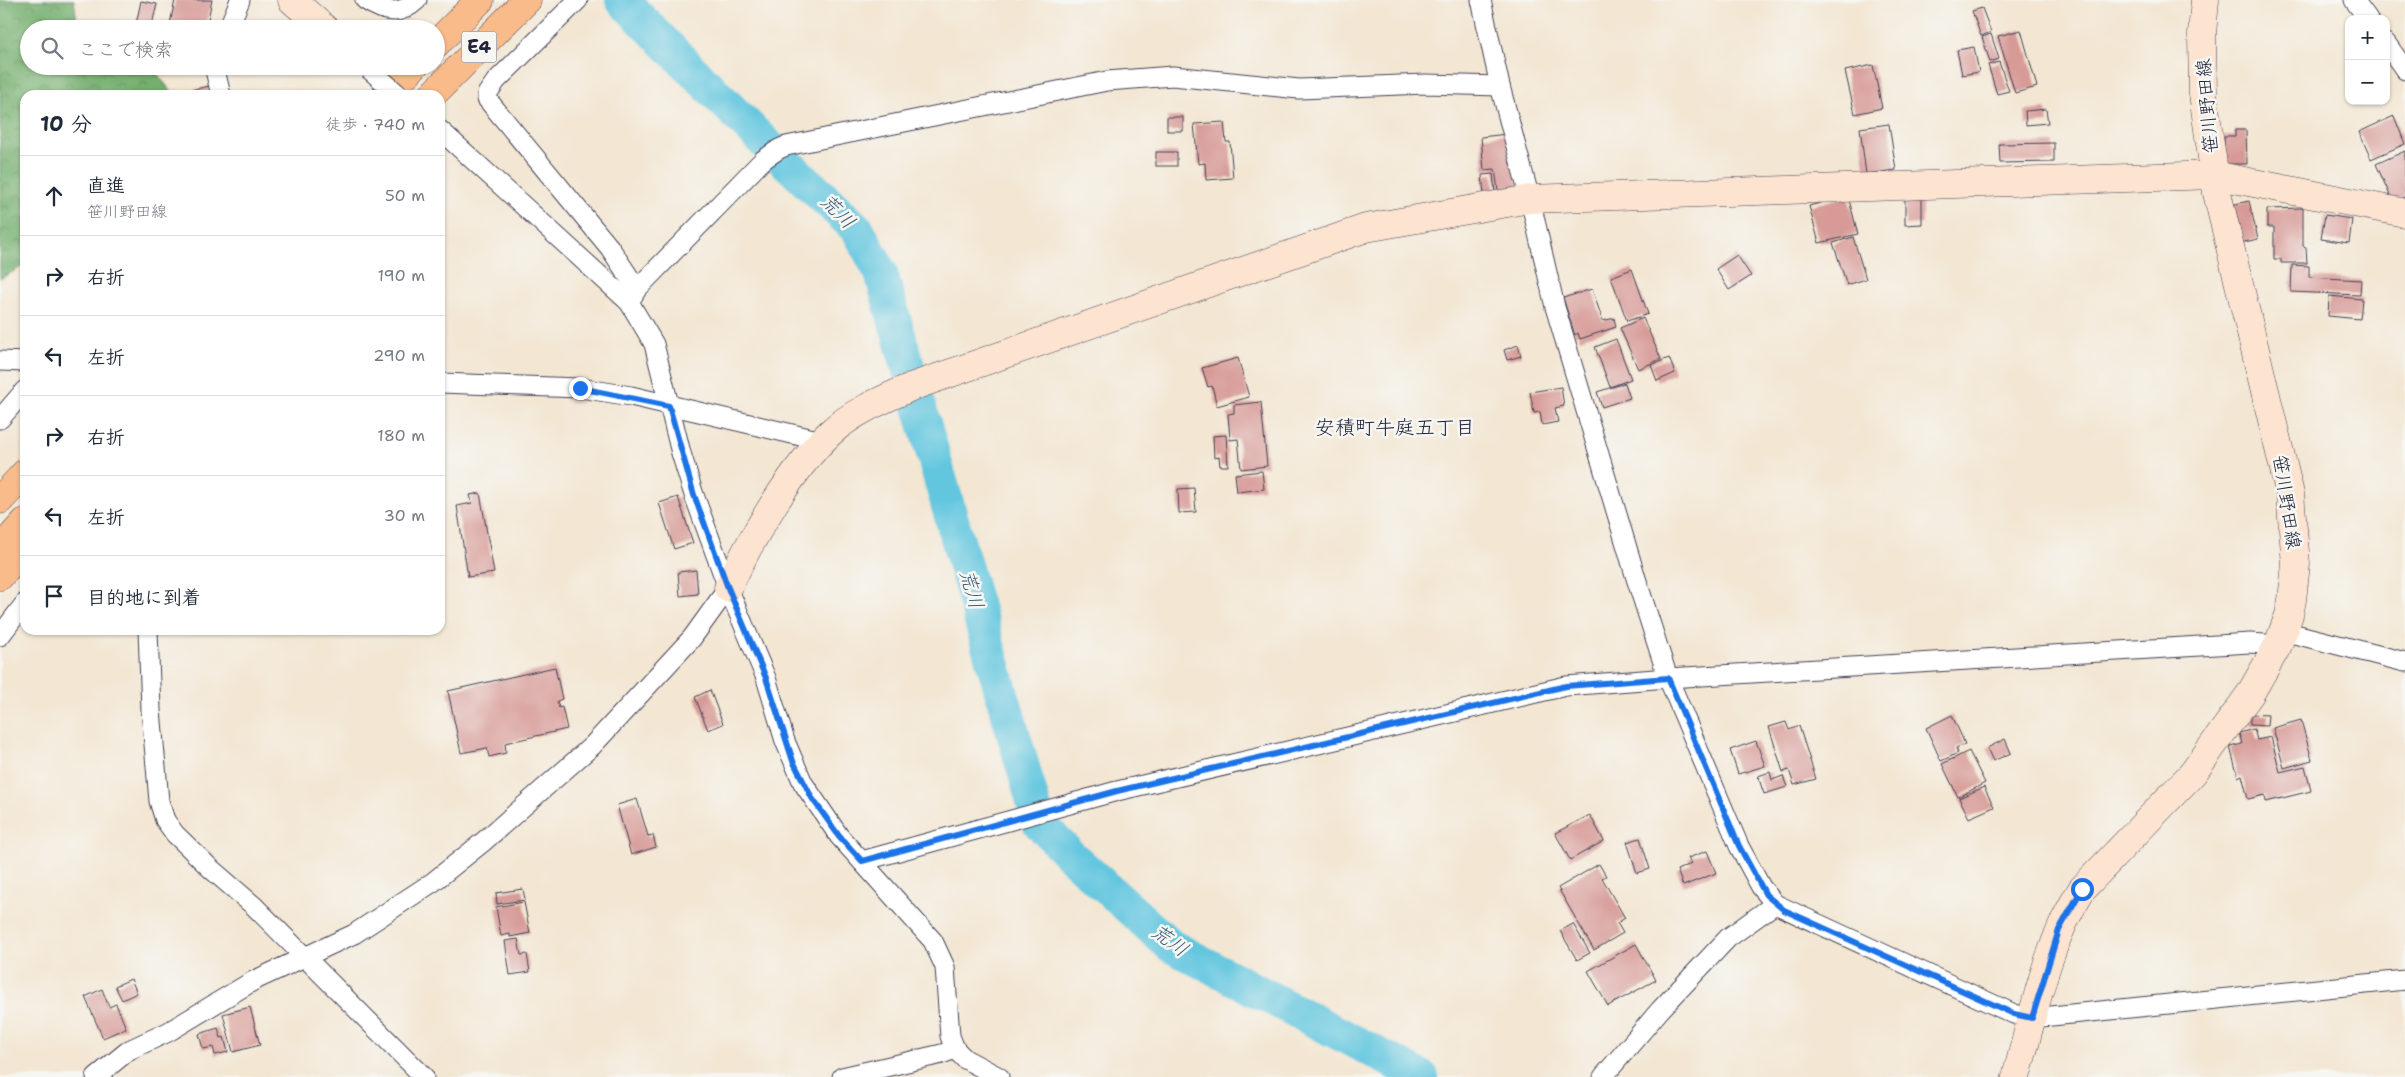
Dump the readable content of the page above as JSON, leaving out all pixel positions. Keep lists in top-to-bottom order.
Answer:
{
  "streets": {
    "highway": ["E4"],
    "street": ["笹川野田線"]
  },
  "districts": ["安積町牛庭五丁目"],
  "water": ["荒川"],
  "page": {
    "map_buttons": ["+", "−"],
    "search": "ここで検索",
    "heading": ["10 分", "徒歩 · 740 m"],
    "list": [
      ["直進", "笹川野田線", "50 m"],
      ["右折", "190 m"],
      ["左折", "290 m"],
      ["右折", "180 m"],
      ["左折", "30 m"],
      "目的地に到着"
    ]
  }
}
